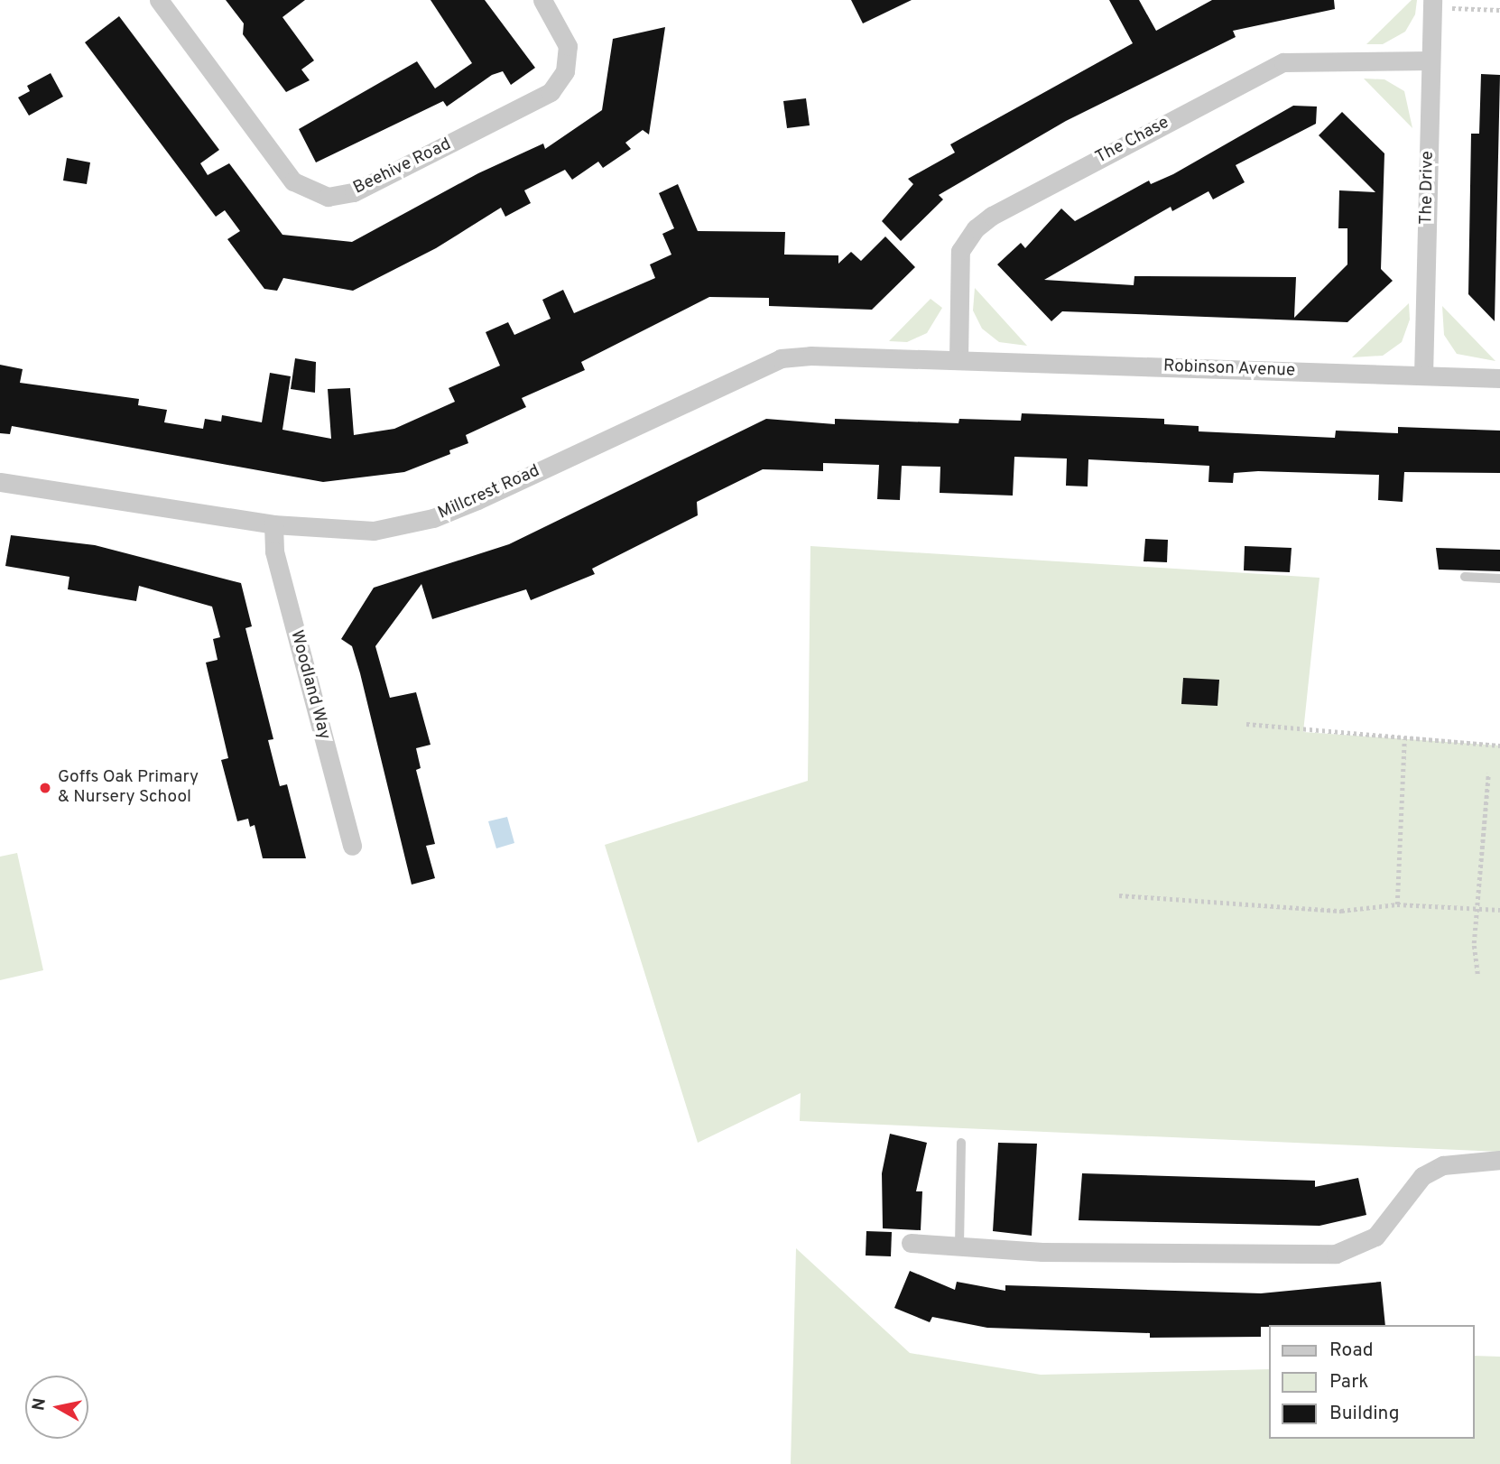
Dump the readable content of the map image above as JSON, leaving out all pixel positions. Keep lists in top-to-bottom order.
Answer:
{
  "streets": {
    "street": [
      "The Chase",
      "Beehive Road",
      "The Drive",
      "Robinson Avenue",
      "Millcrest Road",
      "Woodland Way"
    ]
  },
  "crossings": [
    ["The Chase", "The Drive"],
    ["The Chase", "Robinson Avenue"],
    ["The Chase", "Millcrest Road"],
    ["The Drive", "Robinson Avenue"],
    ["Robinson Avenue", "Millcrest Road"],
    ["Millcrest Road", "Woodland Way"]
  ],
  "places": ["Goffs Oak Primary & Nursery School"],
  "legend": ["Road", "Park", "Building"],
  "north": "left"
}
